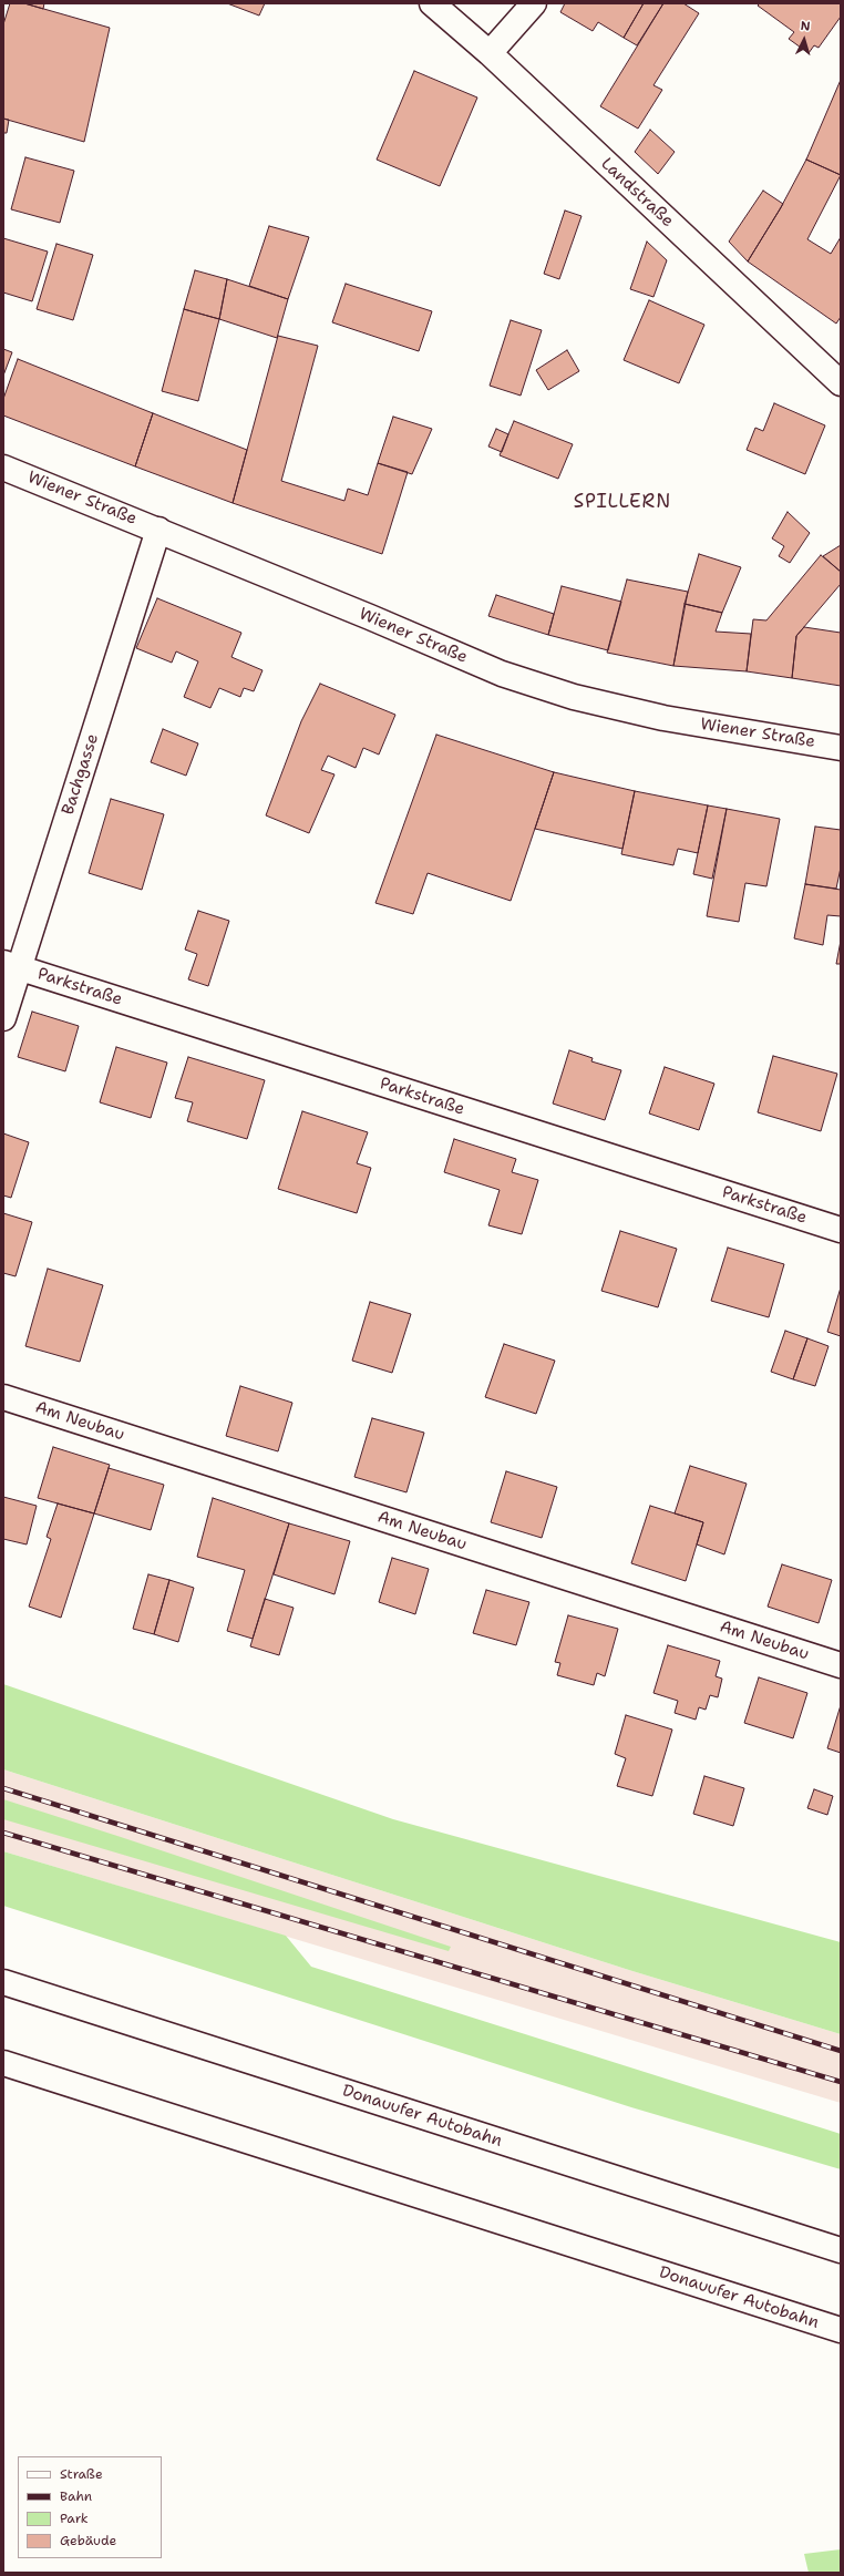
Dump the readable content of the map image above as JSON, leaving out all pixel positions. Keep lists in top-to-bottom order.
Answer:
{
  "streets": {
    "main road": [
      "Landstraße",
      "Wiener Straße",
      "Bachgasse",
      "Parkstraße",
      "Am Neubau",
      "Donauufer Autobahn"
    ]
  },
  "crossings": [
    ["Wiener Straße", "Bachgasse"],
    ["Bachgasse", "Parkstraße"]
  ],
  "districts": ["SPILLERN"],
  "legend": [
    "Straße",
    "Bahn",
    "Park",
    "Gebäude"
  ],
  "north": "top"
}
